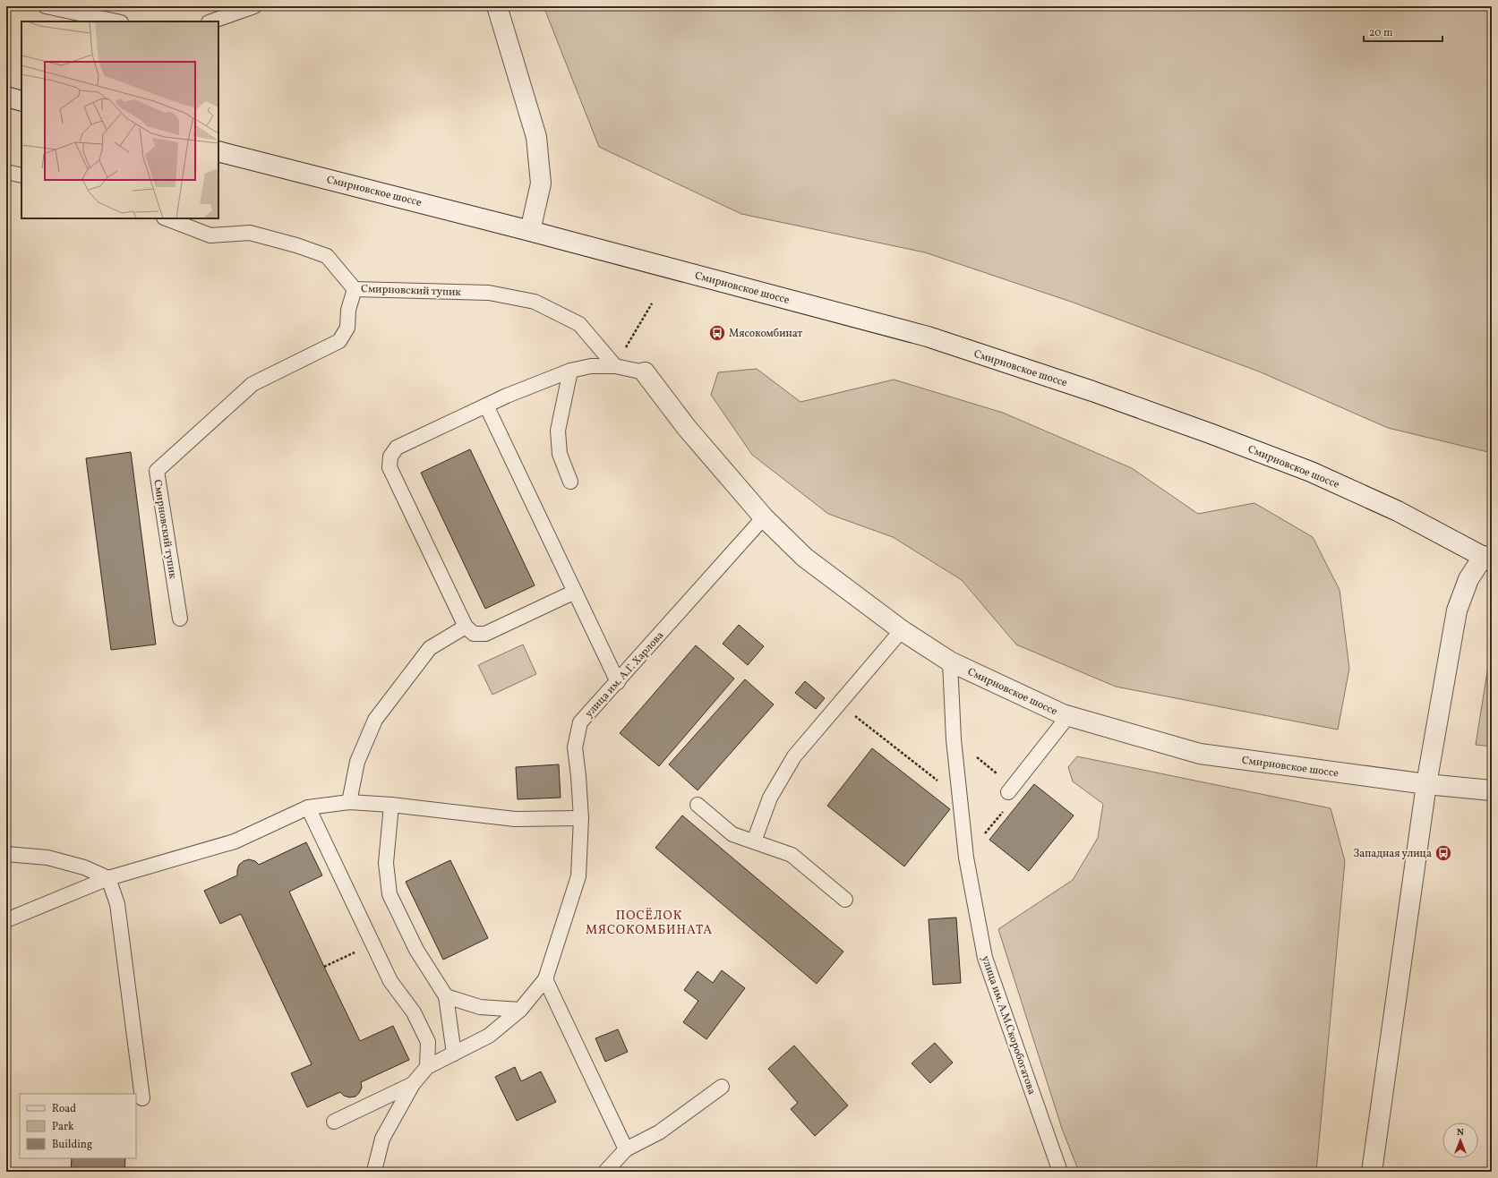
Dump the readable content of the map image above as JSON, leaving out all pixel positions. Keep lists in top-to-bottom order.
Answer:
{
  "streets": {
    "street": ["Смирновское шоссе"],
    "lane": ["Смирновский тупик", "улица им. А.Г. Харлова", "улица им. А.М.Скоробогатова"]
  },
  "crossings": [
    ["Смирновское шоссе", "улица им. А.Г. Харлова"],
    ["Смирновское шоссе", "улица им. А.М.Скоробогатова"]
  ],
  "districts": ["ПОСЁЛОК МЯСОКОМБИНАТА"],
  "places": {
    "bus stop": ["Мясокомбинат", "Западная улица"]
  },
  "legend": ["Road", "Park", "Building"],
  "scale_bar": "20 m",
  "north": "top"
}
